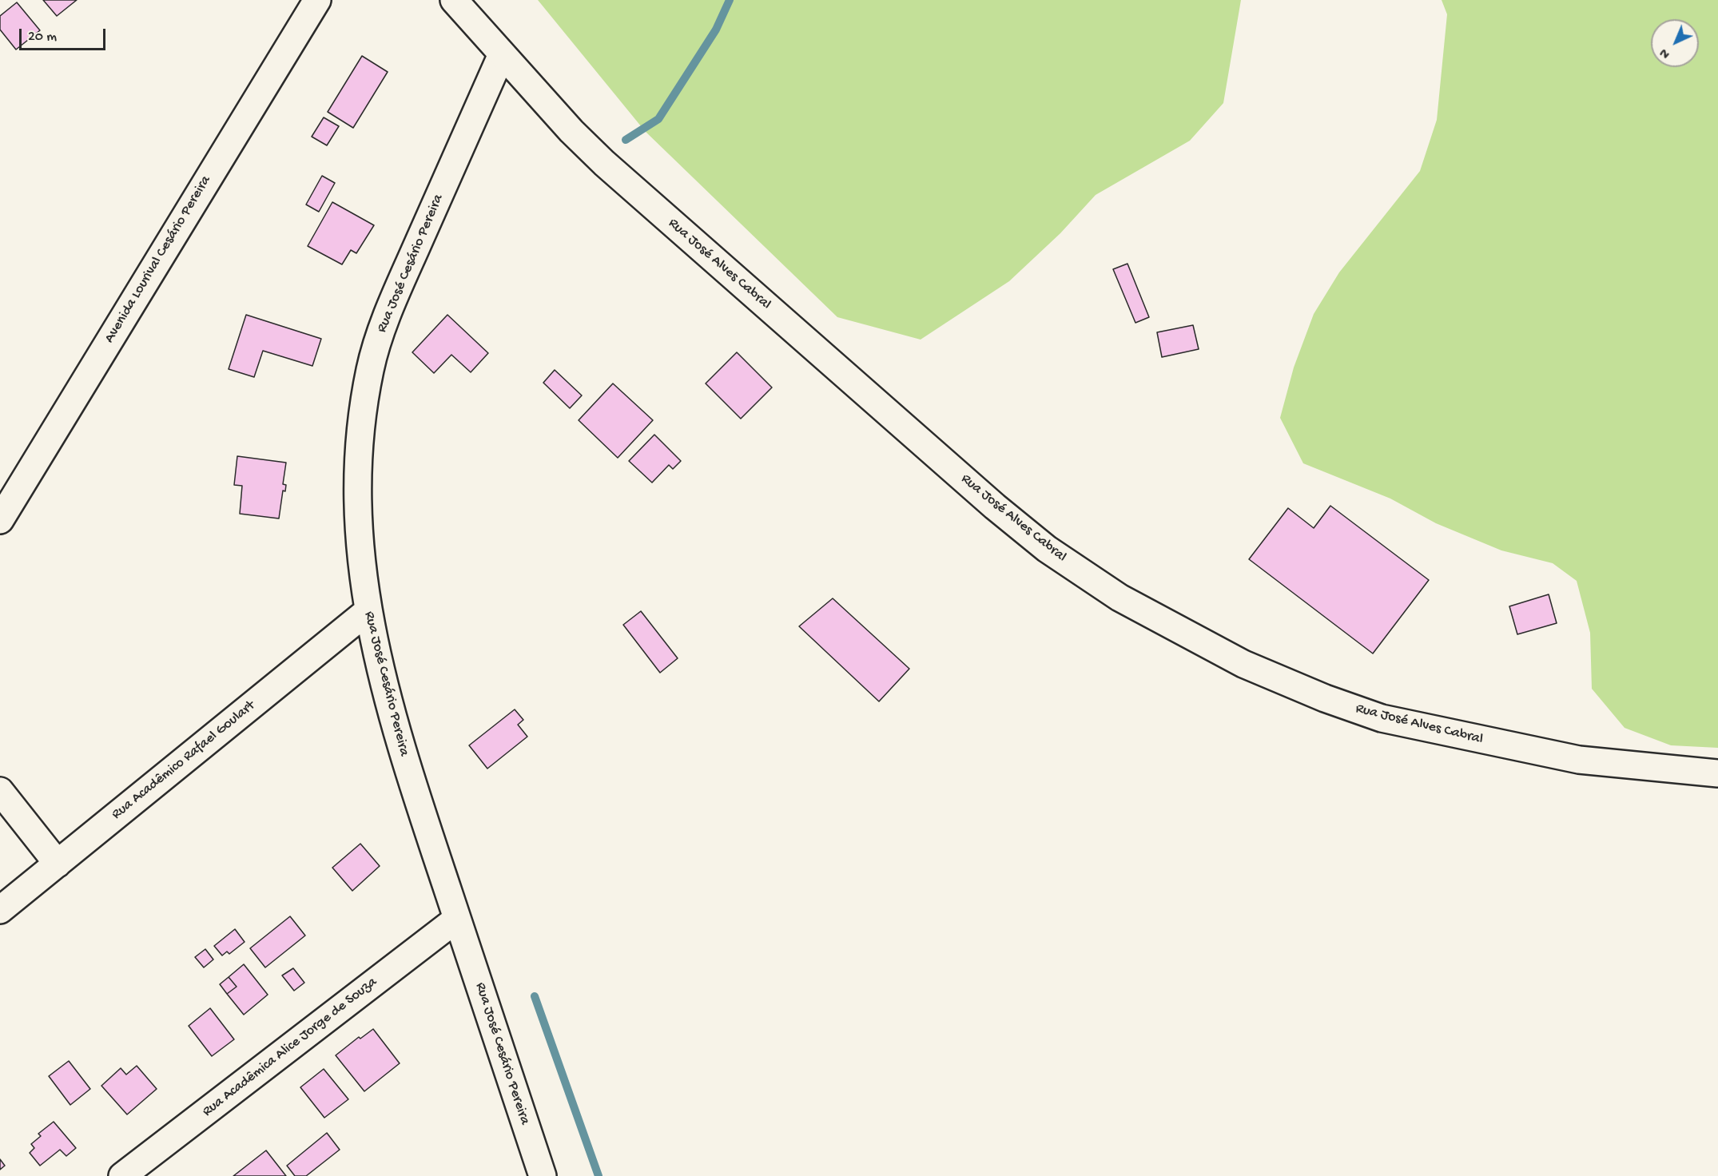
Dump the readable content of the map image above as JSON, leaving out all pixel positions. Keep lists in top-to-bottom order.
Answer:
{
  "streets": {
    "street": [
      "Avenida Lourival Cesário Pereira",
      "Rua José Cesário Pereira",
      "Rua José Alves Cabral",
      "Rua Acadêmico Rafael Goulart",
      "Rua Acadêmica Alice Jorge de Souza"
    ]
  },
  "crossings": [
    ["Rua José Cesário Pereira", "Rua José Alves Cabral"],
    ["Rua José Cesário Pereira", "Rua Acadêmico Rafael Goulart"],
    ["Rua José Cesário Pereira", "Rua Acadêmica Alice Jorge de Souza"]
  ],
  "scale_bar": "20 m",
  "north": "bottom left"
}
